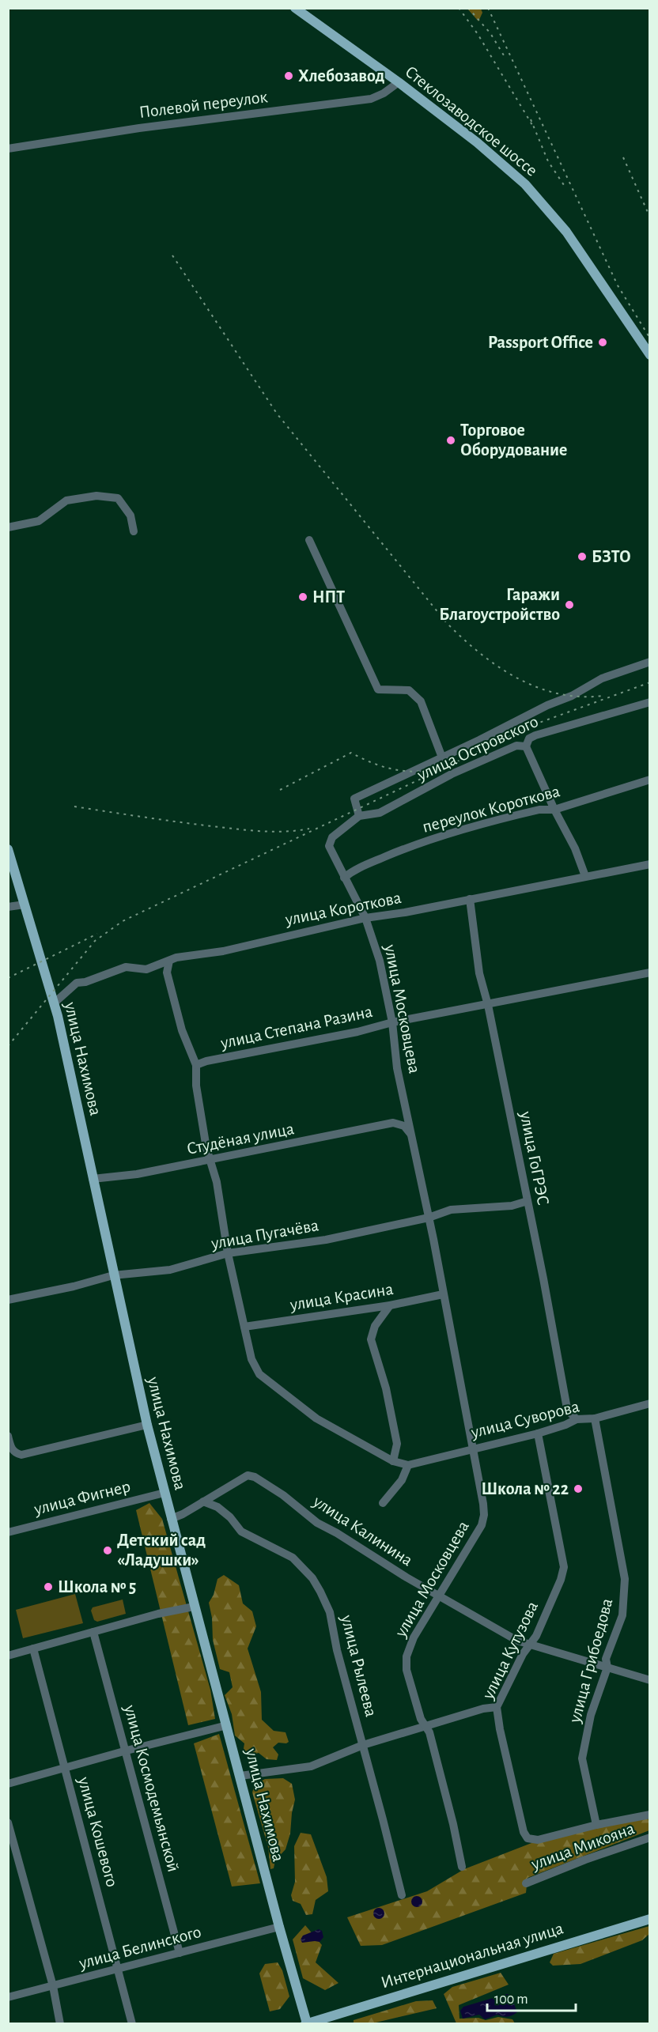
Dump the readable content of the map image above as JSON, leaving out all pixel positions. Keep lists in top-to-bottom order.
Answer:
{
  "streets": {
    "main road": ["Стеклозаводское шоссе", "улица Нахимова", "Интернациональная улица"],
    "street": [
      "Полевой переулок",
      "улица Островского",
      "переулок Короткова",
      "улица Короткова",
      "улица Московцева",
      "улица Степана Разина",
      "Студёная улица",
      "улица ГоГРЭС",
      "улица Пугачёва",
      "улица Красина",
      "улица Суворова",
      "улица Фигнер",
      "улица Калинина",
      "улица Кутузова",
      "улица Грибоедова",
      "улица Рылеева",
      "улица Космодемьянской",
      "улица Кошевого",
      "улица Микояна",
      "улица Белинского"
    ]
  },
  "crossings": [
    ["Полевой переулок", "Стеклозаводское шоссе"],
    ["улица Островского", "улица Московцева"],
    ["переулок Короткова", "улица Московцева"],
    ["улица Короткова", "улица Московцева"],
    ["улица Короткова", "улица Нахимова"],
    ["улица Короткова", "улица ГоГРЭС"],
    ["улица Московцева", "улица Степана Разина"],
    ["улица Московцева", "улица Пугачёва"],
    ["улица Московцева", "улица Красина"],
    ["улица Московцева", "улица Суворова"],
    ["улица Московцева", "улица Калинина"],
    ["улица Степана Разина", "улица ГоГРЭС"],
    ["улица Степана Разина", "улица Суворова"],
    ["улица Нахимова", "Студёная улица"],
    ["улица Нахимова", "улица Пугачёва"],
    ["улица Нахимова", "улица Фигнер"],
    ["улица Нахимова", "улица Белинского"],
    ["улица Нахимова", "Интернациональная улица"],
    ["Студёная улица", "улица Суворова"],
    ["улица ГоГРЭС", "улица Пугачёва"],
    ["улица ГоГРЭС", "улица Суворова"],
    ["улица Пугачёва", "улица Суворова"],
    ["улица Красина", "улица Суворова"],
    ["улица Суворова", "улица Кутузова"],
    ["улица Суворова", "улица Грибоедова"],
    ["улица Калинина", "улица Кутузова"],
    ["улица Калинина", "улица Грибоедова"],
    ["улица Калинина", "улица Рылеева"],
    ["улица Кутузова", "улица Грибоедова"],
    ["улица Космодемьянской", "улица Белинского"],
    ["улица Кошевого", "улица Белинского"]
  ],
  "places": [
    "Хлебозавод",
    "Passport Office",
    "Торговое Оборудование",
    "БЗТО",
    "НПТ",
    "Гаражи Благоустройство",
    "Школа № 22",
    "Детский сад «Ладушки»",
    "Школа № 5"
  ],
  "scale_bar": "100 m"
}
